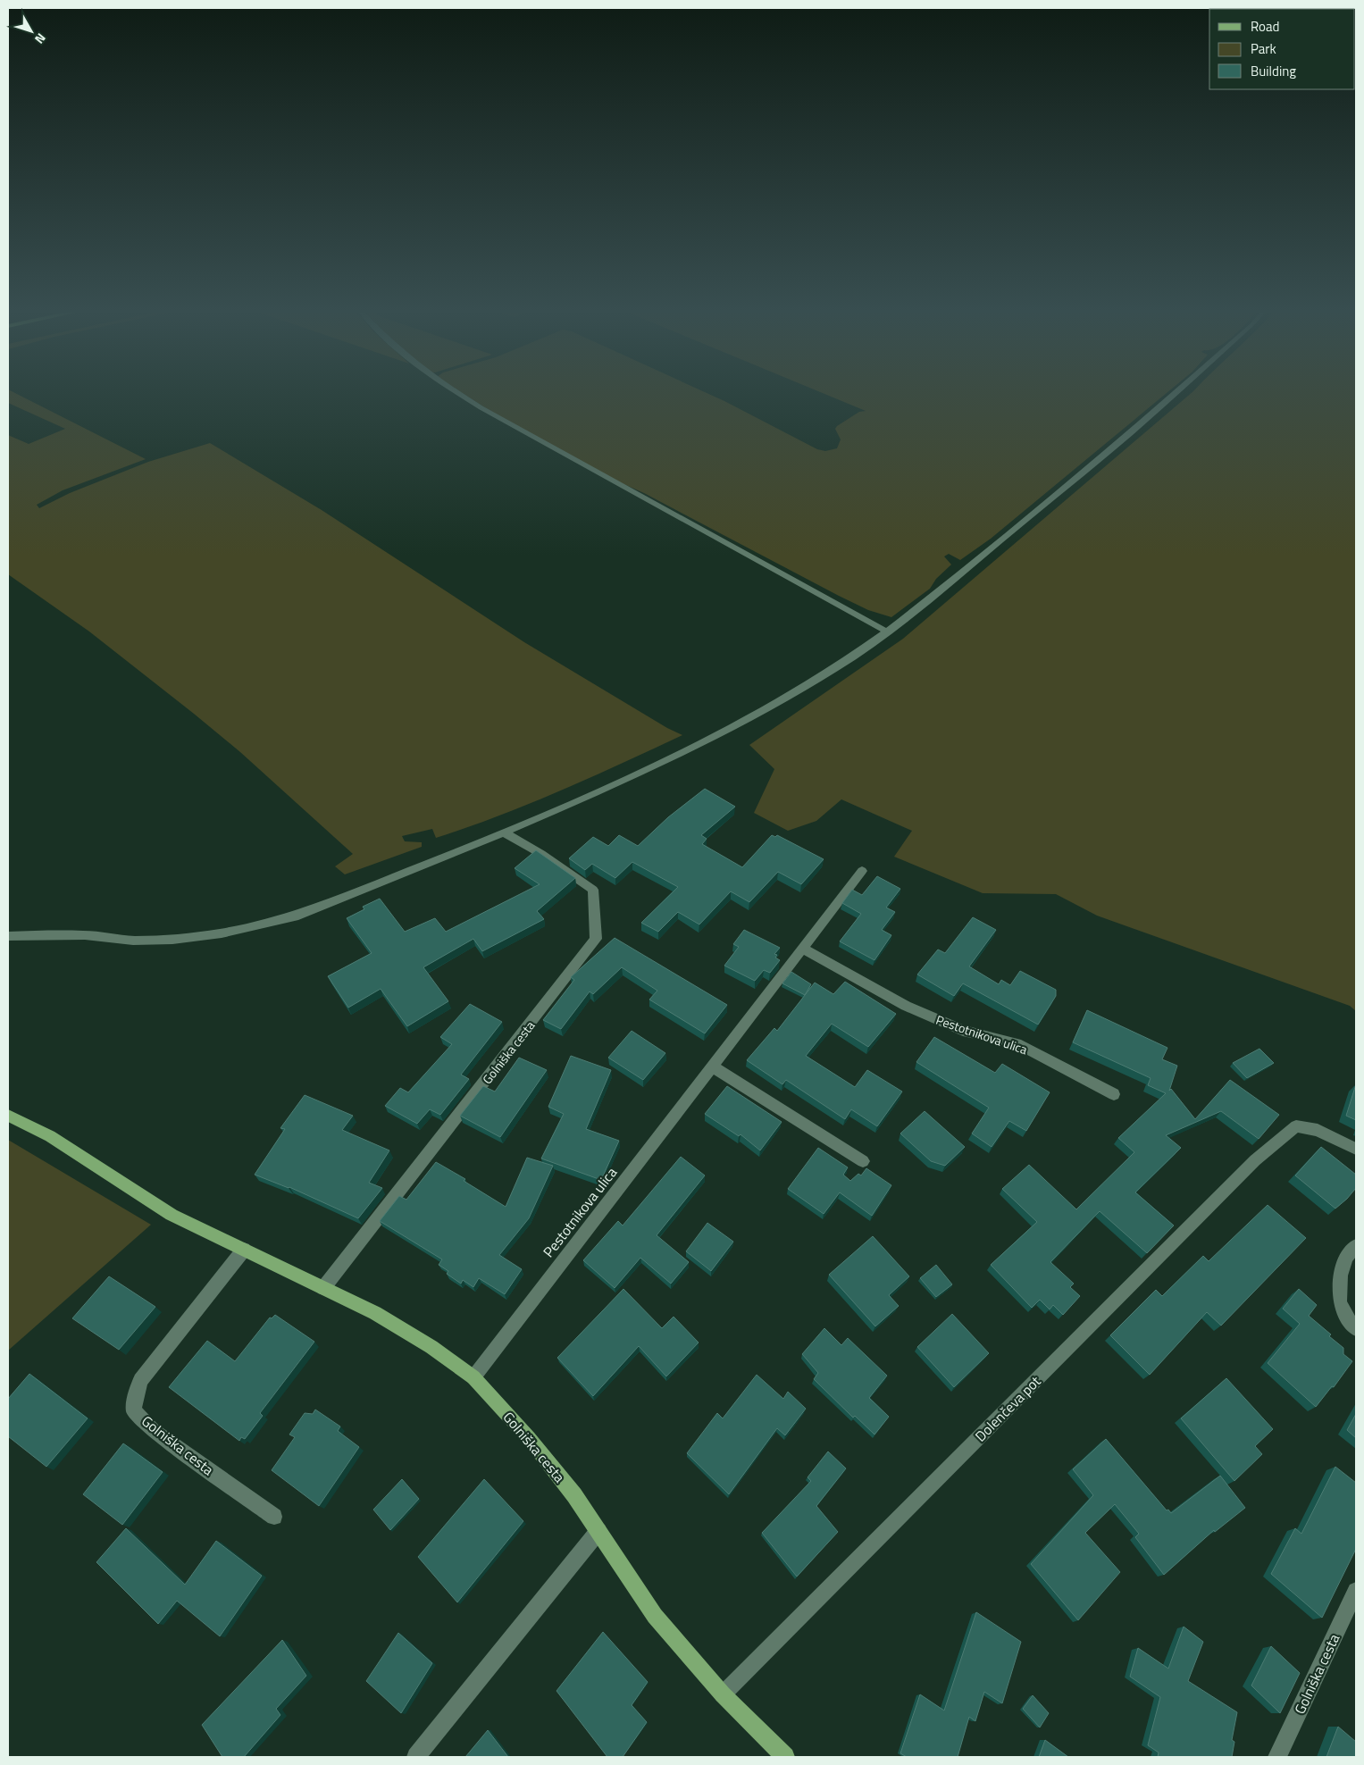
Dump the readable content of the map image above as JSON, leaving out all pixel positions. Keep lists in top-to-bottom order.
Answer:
{
  "streets": {
    "main road": ["Golniška cesta"],
    "street": ["Pestotnikova ulica", "Dolenčeva pot"]
  },
  "crossings": [
    ["Pestotnikova ulica", "Golniška cesta"],
    ["Golniška cesta", "Dolenčeva pot"]
  ],
  "legend": ["Road", "Park", "Building"],
  "north": "bottom right"
}
